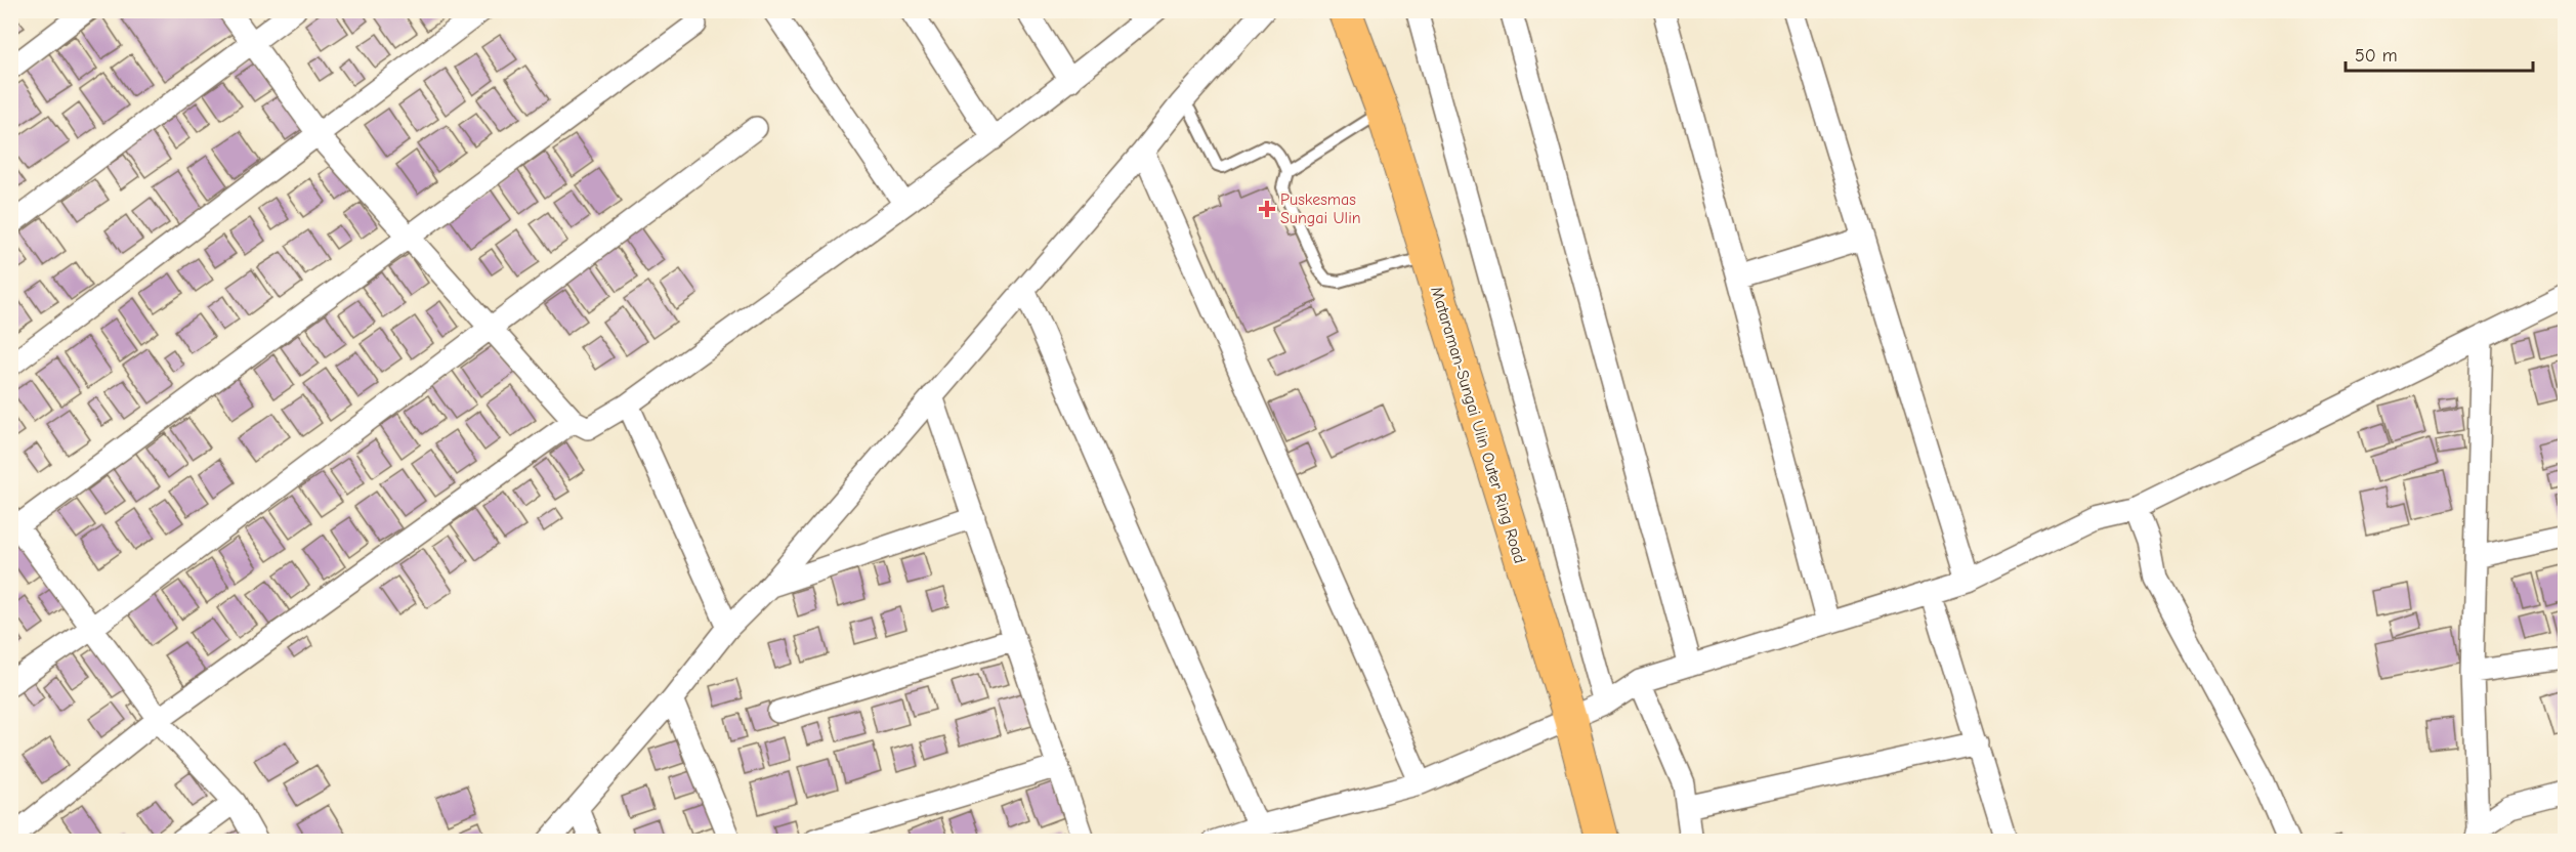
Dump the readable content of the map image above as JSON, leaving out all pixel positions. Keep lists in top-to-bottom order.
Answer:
{
  "streets": {
    "main road": ["Mataraman-Sungai Ulin Outer Ring Road"]
  },
  "places": {
    "health": ["Puskesmas Sungai Ulin"]
  },
  "scale_bar": "50 m"
}
